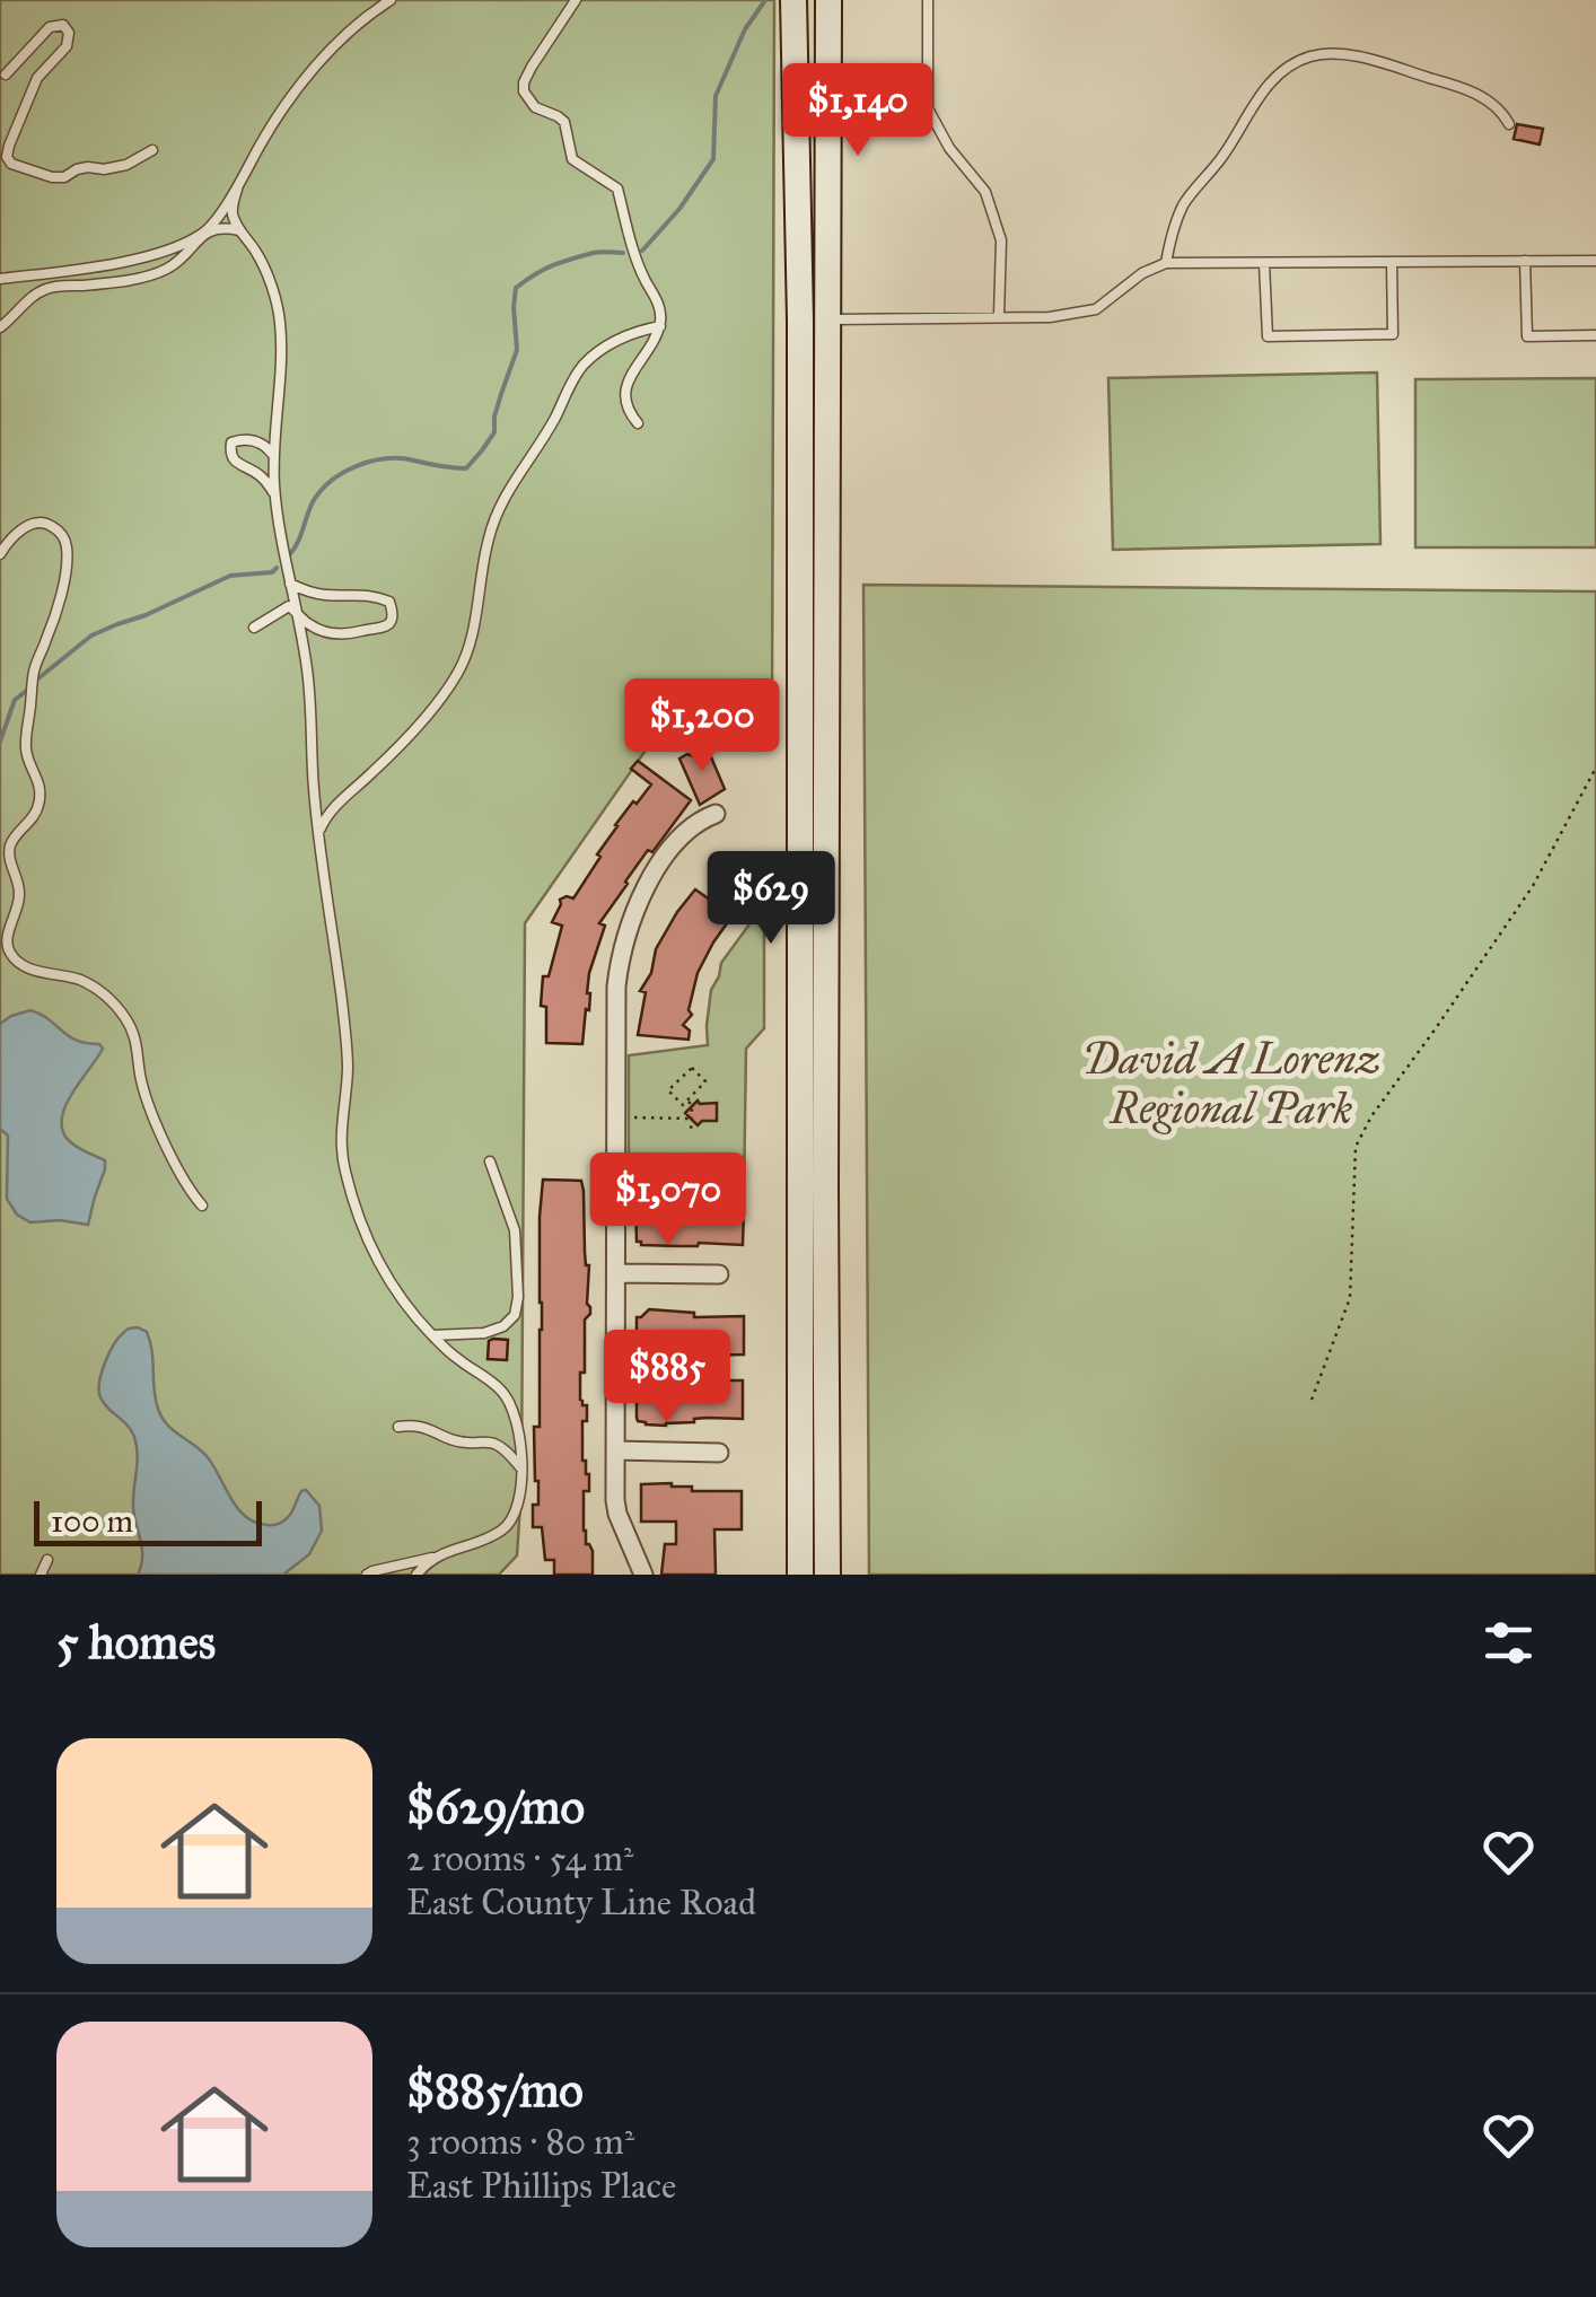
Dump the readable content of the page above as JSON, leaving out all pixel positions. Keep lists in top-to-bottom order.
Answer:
{
  "parks": ["David A Lorenz Regional Park"],
  "scale_bar": "100 m",
  "page": {
    "price": [
      "$1,140",
      "$1,200",
      "$629",
      "$1,070",
      "$885"
    ],
    "scale": "100 m",
    "heading": "5 homes",
    "list": [
      {
        "name": "$629/mo",
        "note": "2 rooms · 54 m² · East County Line Road"
      },
      {
        "name": "$885/mo",
        "note": "3 rooms · 80 m² · East Phillips Place"
      }
    ]
  }
}
